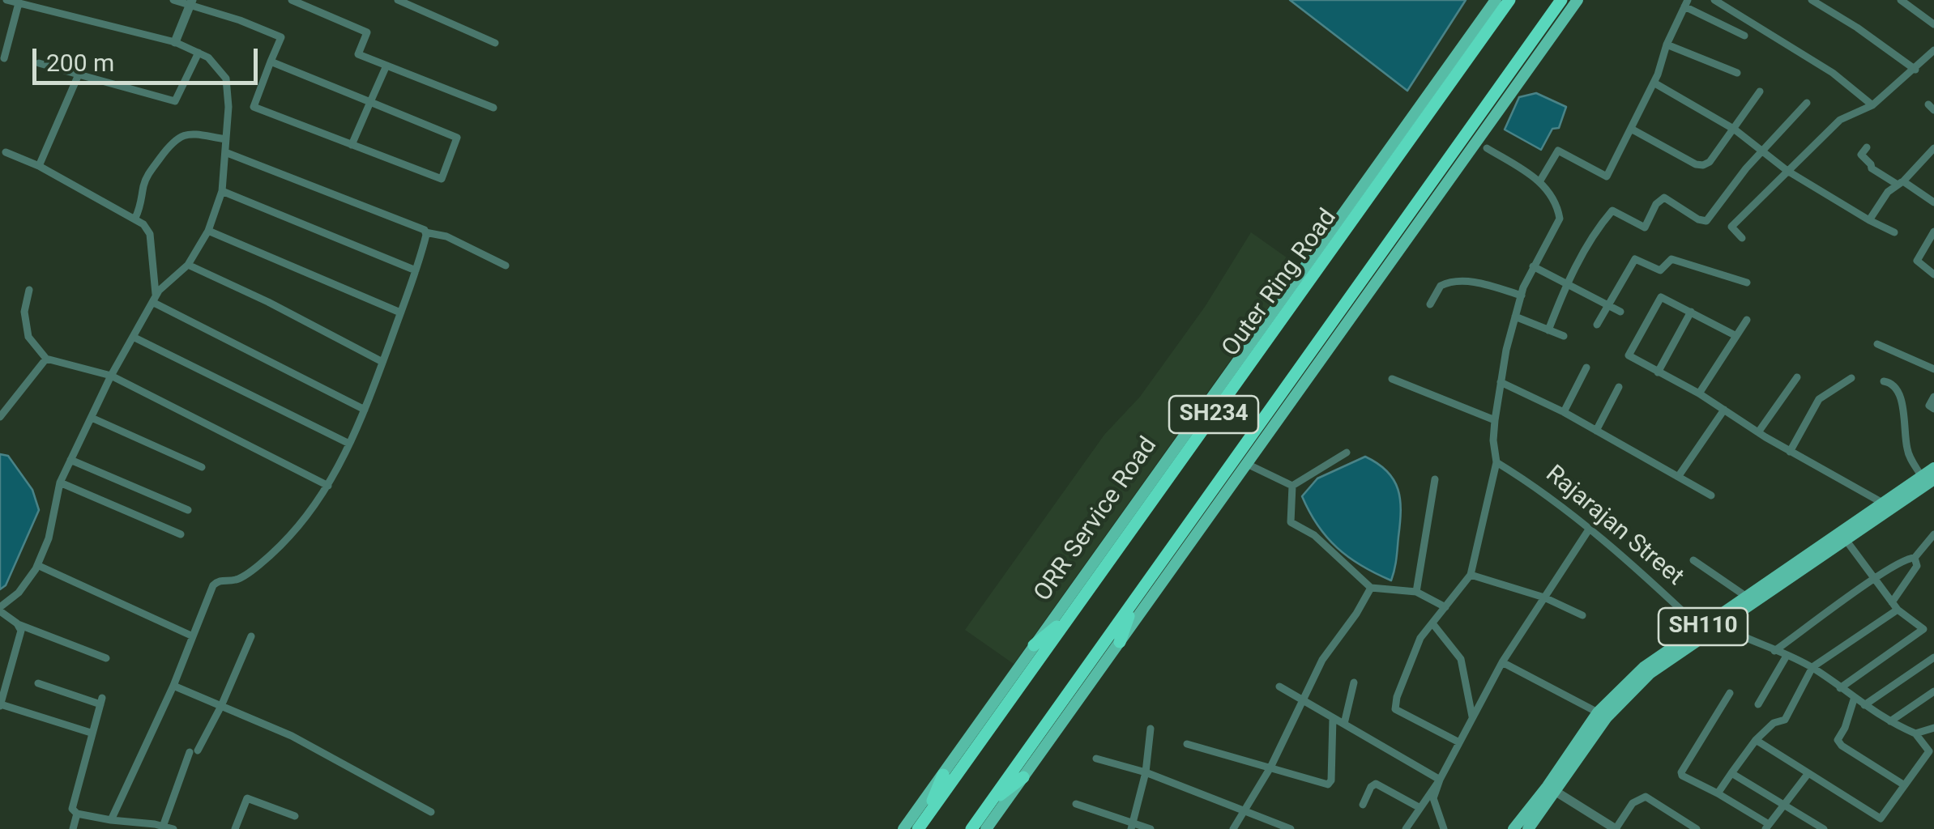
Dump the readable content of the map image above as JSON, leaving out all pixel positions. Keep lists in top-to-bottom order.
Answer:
{
  "streets": {
    "highway": ["Outer Ring Road", "SH234"],
    "main road": ["ORR Service Road", "SH110"],
    "street": ["Rajarajan Street"]
  },
  "crossings": [
    ["Rajarajan Street", "SH110"]
  ],
  "scale_bar": "200 m"
}
